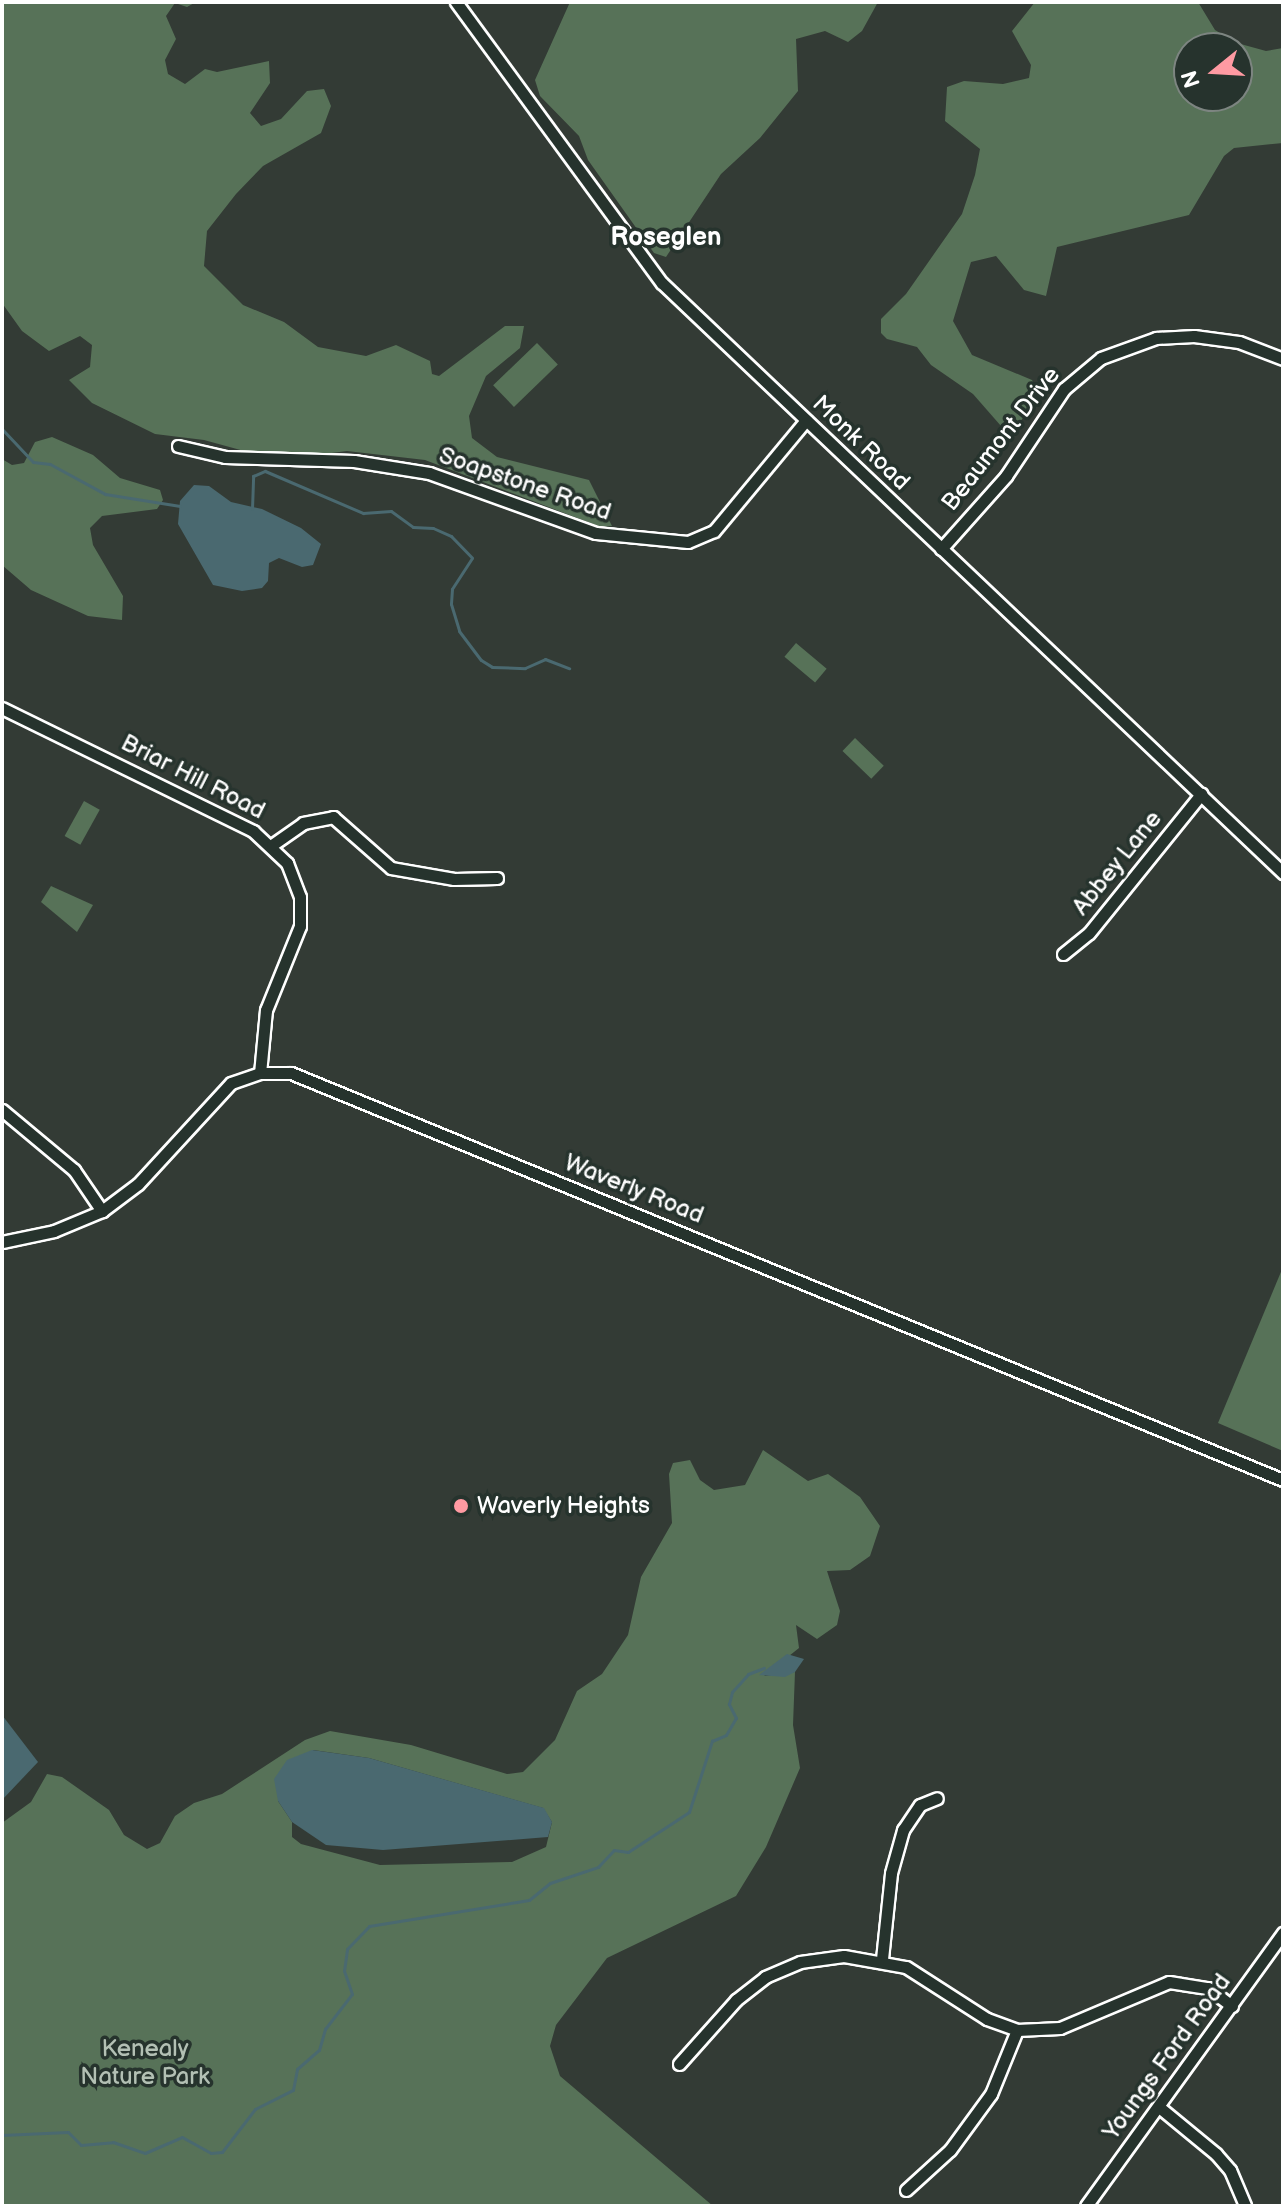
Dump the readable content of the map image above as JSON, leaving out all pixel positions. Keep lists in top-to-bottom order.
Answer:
{
  "streets": {
    "street": [
      "Beaumont Drive",
      "Monk Road",
      "Soapstone Road",
      "Briar Hill Road",
      "Abbey Lane",
      "Waverly Road",
      "Youngs Ford Road"
    ]
  },
  "crossings": [
    ["Beaumont Drive", "Monk Road"],
    ["Monk Road", "Soapstone Road"],
    ["Monk Road", "Abbey Lane"],
    ["Briar Hill Road", "Waverly Road"]
  ],
  "districts": ["Roseglen"],
  "parks": ["Kenealy Nature Park"],
  "places": ["Waverly Heights"],
  "north": "left"
}
